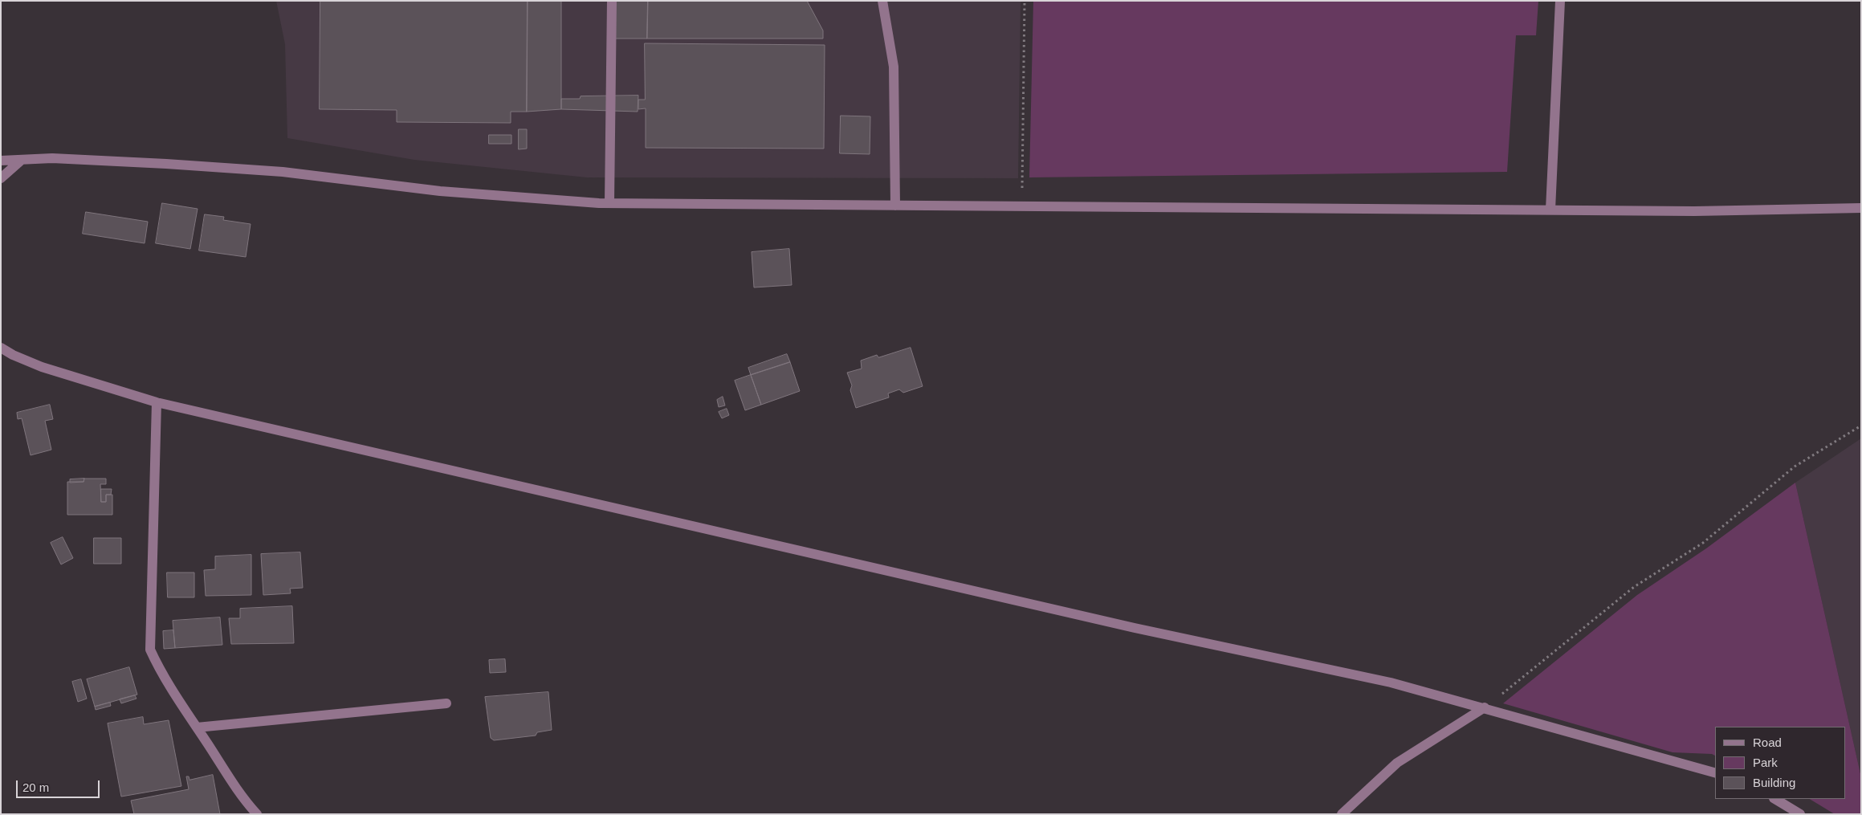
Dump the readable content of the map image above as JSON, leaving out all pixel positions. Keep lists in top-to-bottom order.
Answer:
{
  "legend": ["Road", "Park", "Building"],
  "scale_bar": "20 m"
}
